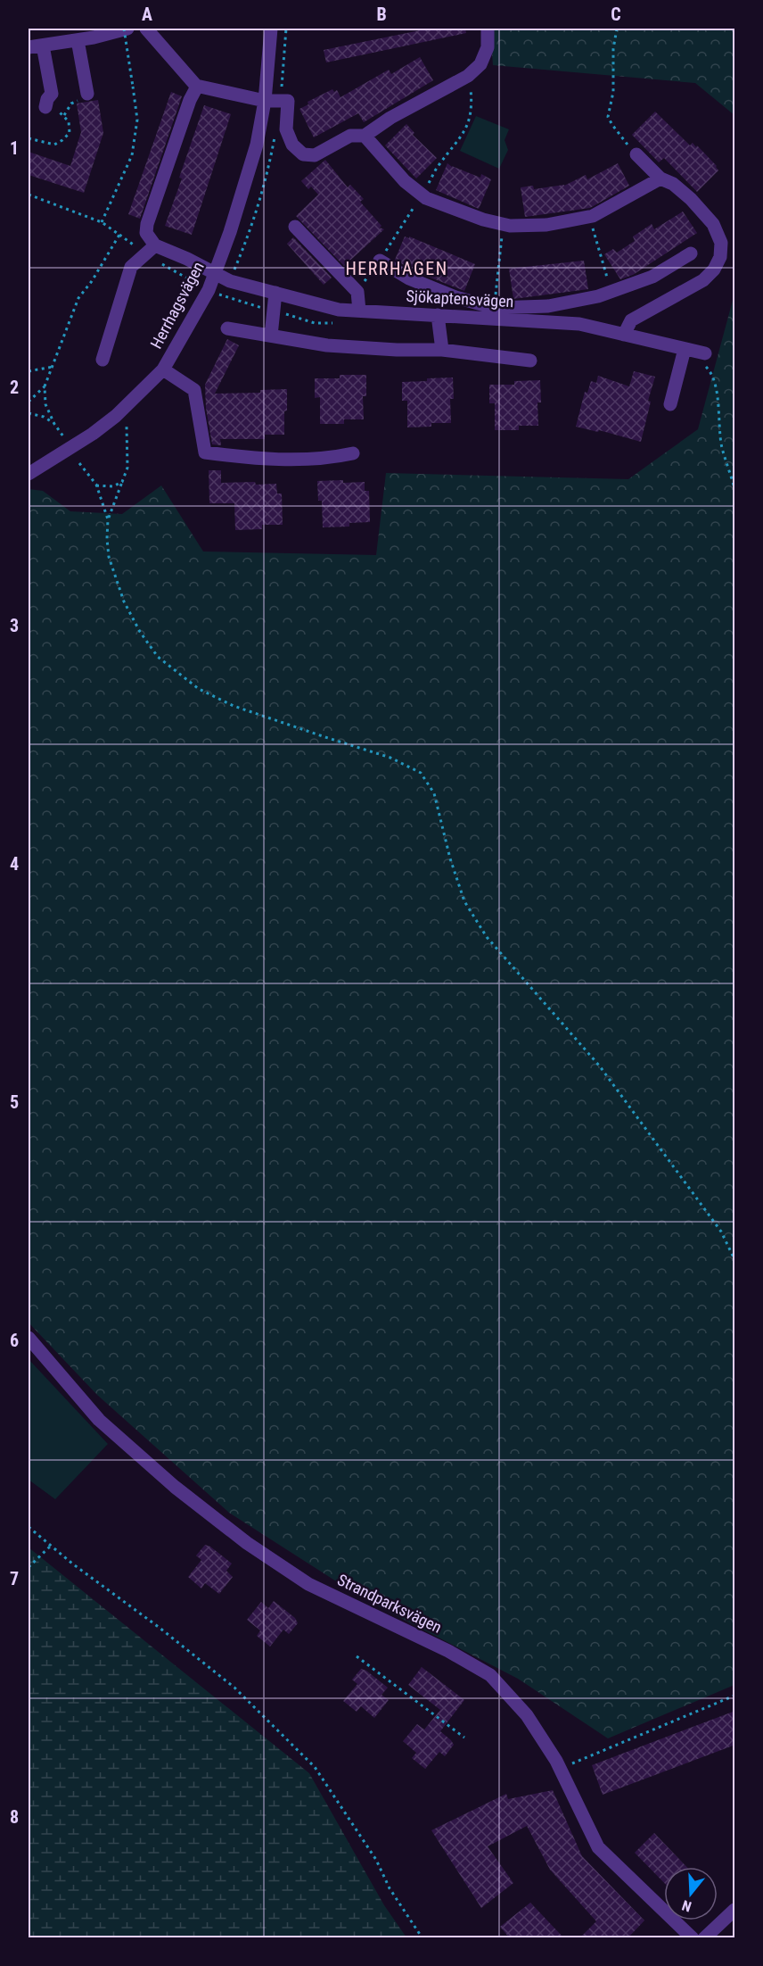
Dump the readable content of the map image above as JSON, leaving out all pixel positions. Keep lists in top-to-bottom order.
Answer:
{
  "streets": {
    "street": ["Sjökaptensvägen", "Herrhagsvägen", "Strandparksvägen"]
  },
  "crossings": [
    ["Sjökaptensvägen", "Herrhagsvägen"]
  ],
  "districts": ["HERRHAGEN"],
  "north": "bottom",
  "grid": {
    "columns": ["A", "B", "C"],
    "rows": [
      "1",
      "2",
      "3",
      "4",
      "5",
      "6",
      "7",
      "8"
    ]
  }
}
